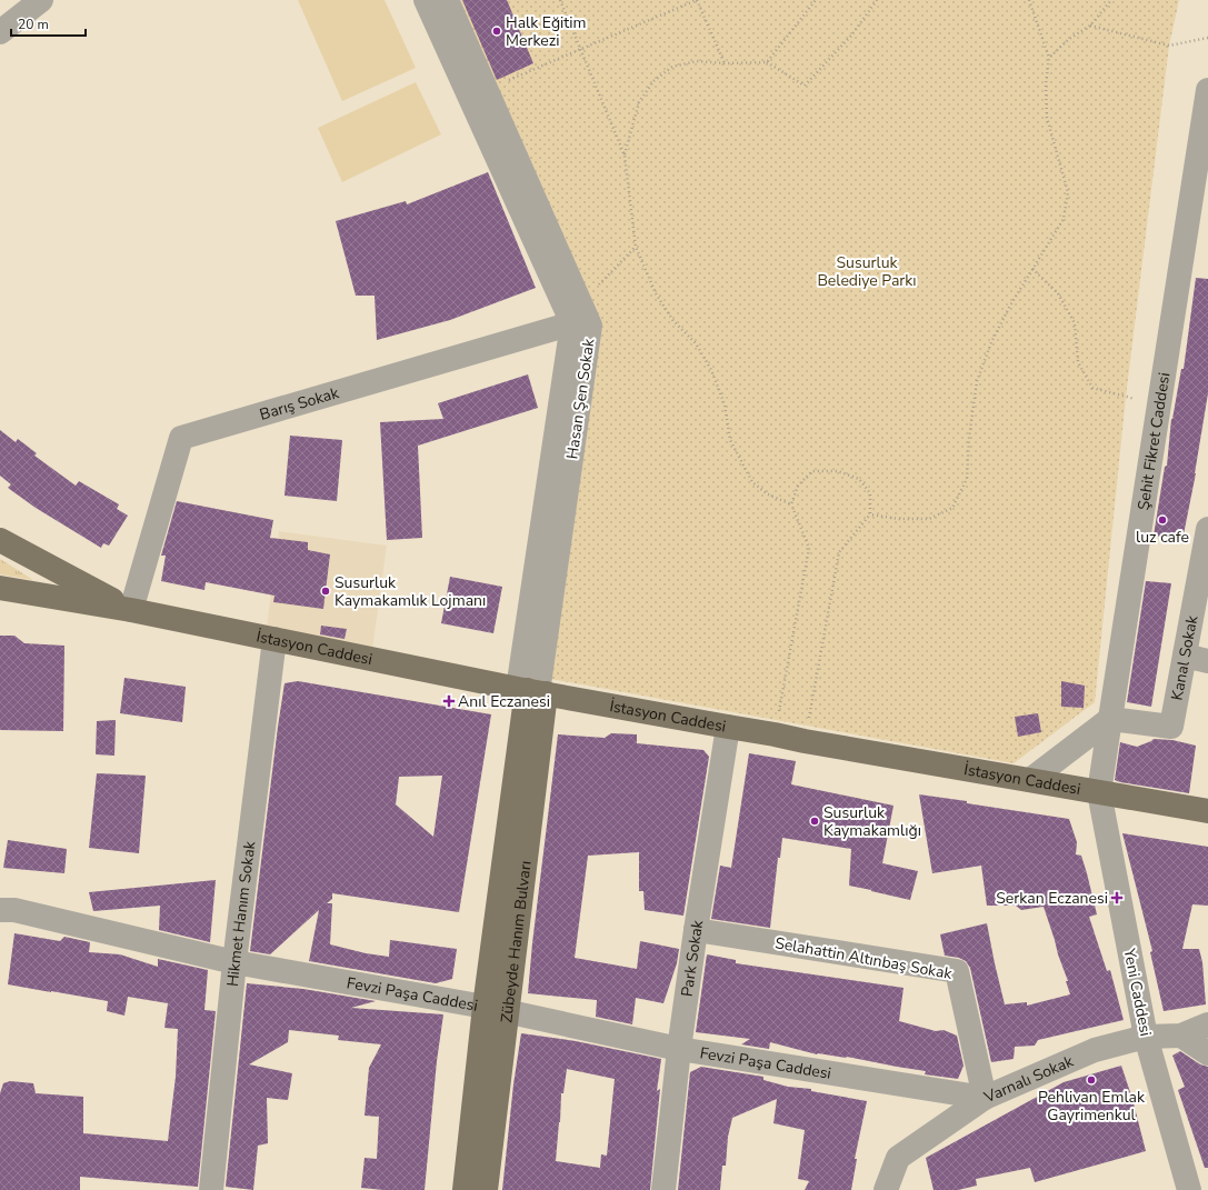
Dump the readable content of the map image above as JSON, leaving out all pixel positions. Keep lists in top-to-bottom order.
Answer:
{
  "streets": {
    "main road": ["İstasyon Caddesi", "Zübeyde Hanım Bulvarı"],
    "street": [
      "Hasan Şen Sokak",
      "Barış Sokak",
      "Şehit Fikret Caddesi",
      "Kanal Sokak",
      "Hikmet Hanım Sokak",
      "Park Sokak",
      "Selahattin Altınbaş Sokak",
      "Yeni Caddesi",
      "Fevzi Paşa Caddesi",
      "Varnalı Sokak"
    ]
  },
  "crossings": [
    ["Hasan Şen Sokak", "Barış Sokak"],
    ["Hasan Şen Sokak", "İstasyon Caddesi"],
    ["Hasan Şen Sokak", "Zübeyde Hanım Bulvarı"],
    ["Barış Sokak", "İstasyon Caddesi"],
    ["Şehit Fikret Caddesi", "İstasyon Caddesi"],
    ["Şehit Fikret Caddesi", "Kanal Sokak"],
    ["Şehit Fikret Caddesi", "Yeni Caddesi"],
    ["İstasyon Caddesi", "Hikmet Hanım Sokak"],
    ["İstasyon Caddesi", "Zübeyde Hanım Bulvarı"],
    ["İstasyon Caddesi", "Park Sokak"],
    ["İstasyon Caddesi", "Yeni Caddesi"],
    ["Hikmet Hanım Sokak", "Fevzi Paşa Caddesi"],
    ["Zübeyde Hanım Bulvarı", "Fevzi Paşa Caddesi"],
    ["Park Sokak", "Selahattin Altınbaş Sokak"],
    ["Park Sokak", "Fevzi Paşa Caddesi"],
    ["Selahattin Altınbaş Sokak", "Fevzi Paşa Caddesi"],
    ["Selahattin Altınbaş Sokak", "Varnalı Sokak"],
    ["Yeni Caddesi", "Varnalı Sokak"],
    ["Fevzi Paşa Caddesi", "Varnalı Sokak"]
  ],
  "parks": ["Susurluk Belediye Parkı"],
  "places": {
    "other": [
      "Halk Eğitim Merkezi",
      "luz cafe",
      "Susurluk Kaymakamlık Lojmanı",
      "Susurluk Kaymakamlığı",
      "Pehlivan Emlak Gayrimenkul"
    ],
    "health": ["Anıl Eczanesi", "Serkan Eczanesi"]
  },
  "scale_bar": "20 m"
}
